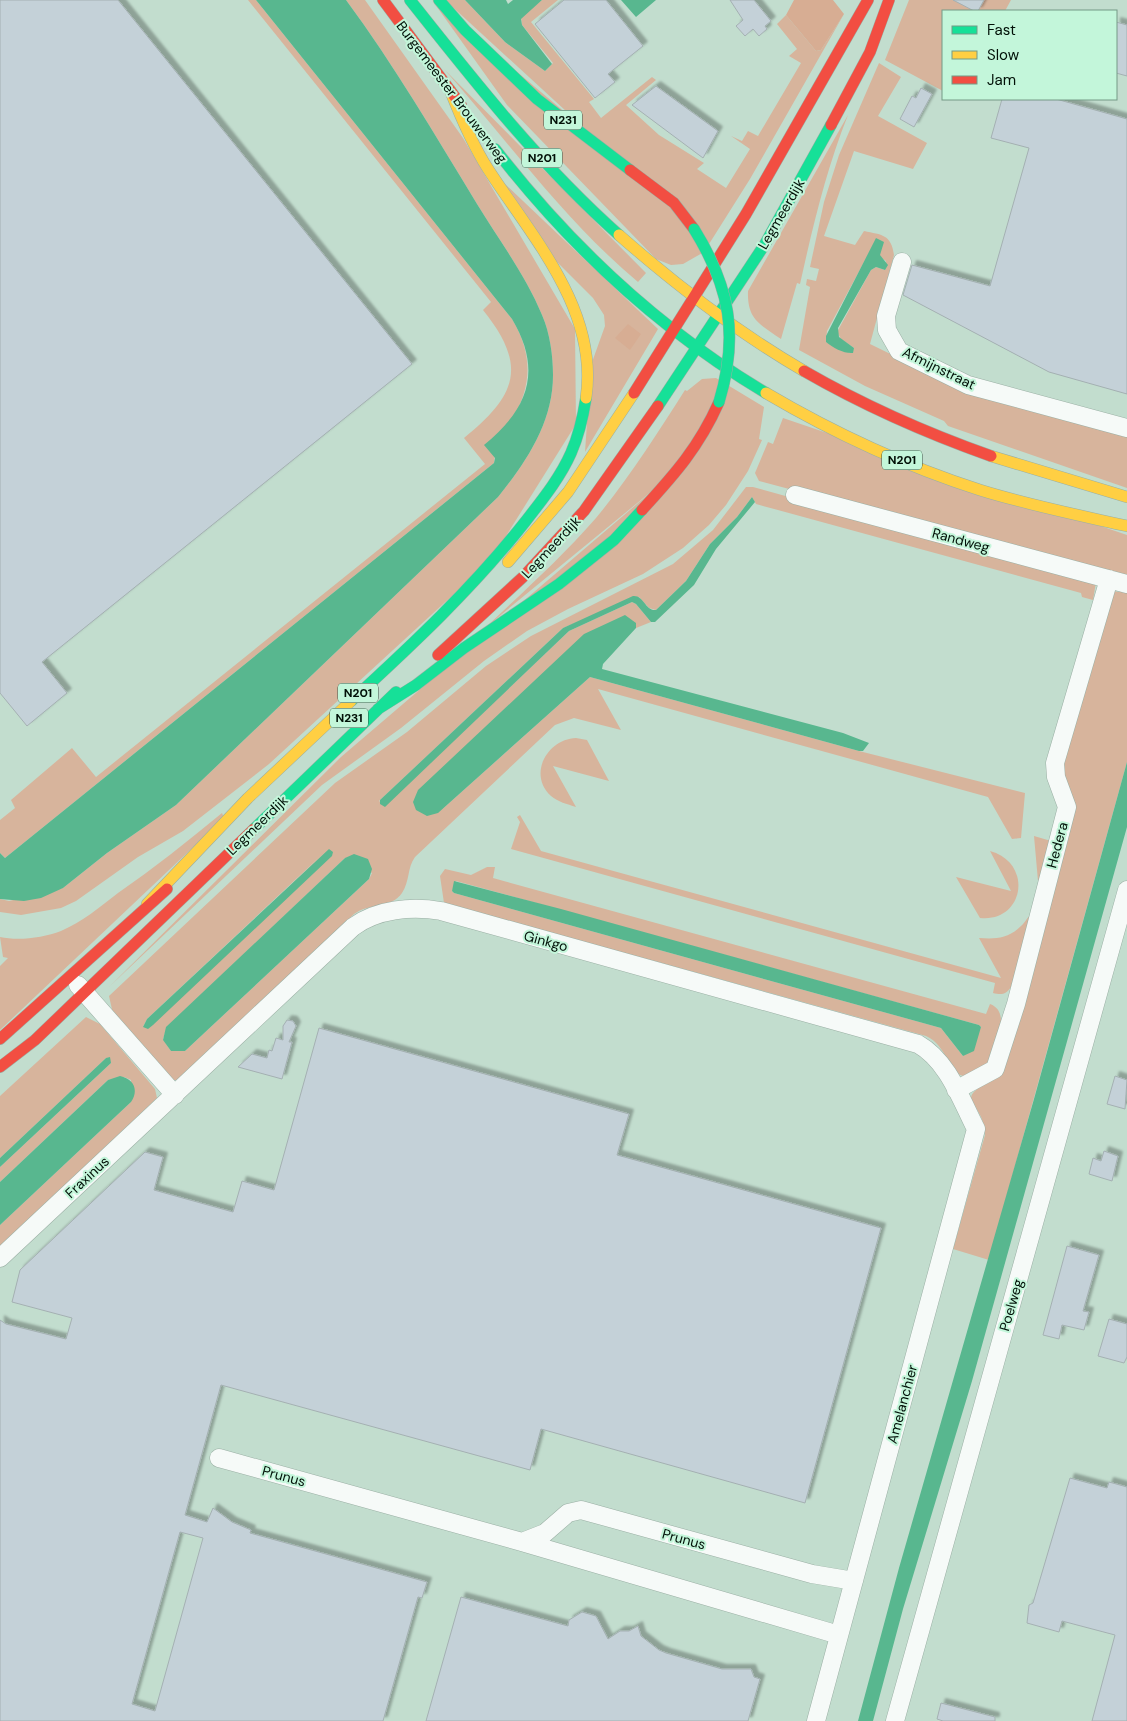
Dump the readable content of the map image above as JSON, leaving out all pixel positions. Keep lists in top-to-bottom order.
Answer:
{
  "streets": {
    "main road": [
      "Burgemeester Brouwerweg",
      "N231",
      "N201",
      "Legmeerdijk"
    ],
    "street": [
      "Afmijnstraat",
      "Randweg",
      "Hedera",
      "Ginkgo",
      "Fraxinus",
      "Poelweg",
      "Amelanchier",
      "Prunus"
    ]
  },
  "crossings": [
    ["Burgemeester Brouwerweg", "N201"],
    ["Burgemeester Brouwerweg", "Legmeerdijk"],
    ["N231", "Legmeerdijk"],
    ["N201", "Legmeerdijk"],
    ["Randweg", "Hedera"],
    ["Hedera", "Ginkgo"],
    ["Hedera", "Amelanchier"],
    ["Ginkgo", "Fraxinus"],
    ["Ginkgo", "Amelanchier"],
    ["Amelanchier", "Prunus"]
  ],
  "legend": ["Fast", "Slow", "Jam"]
}
